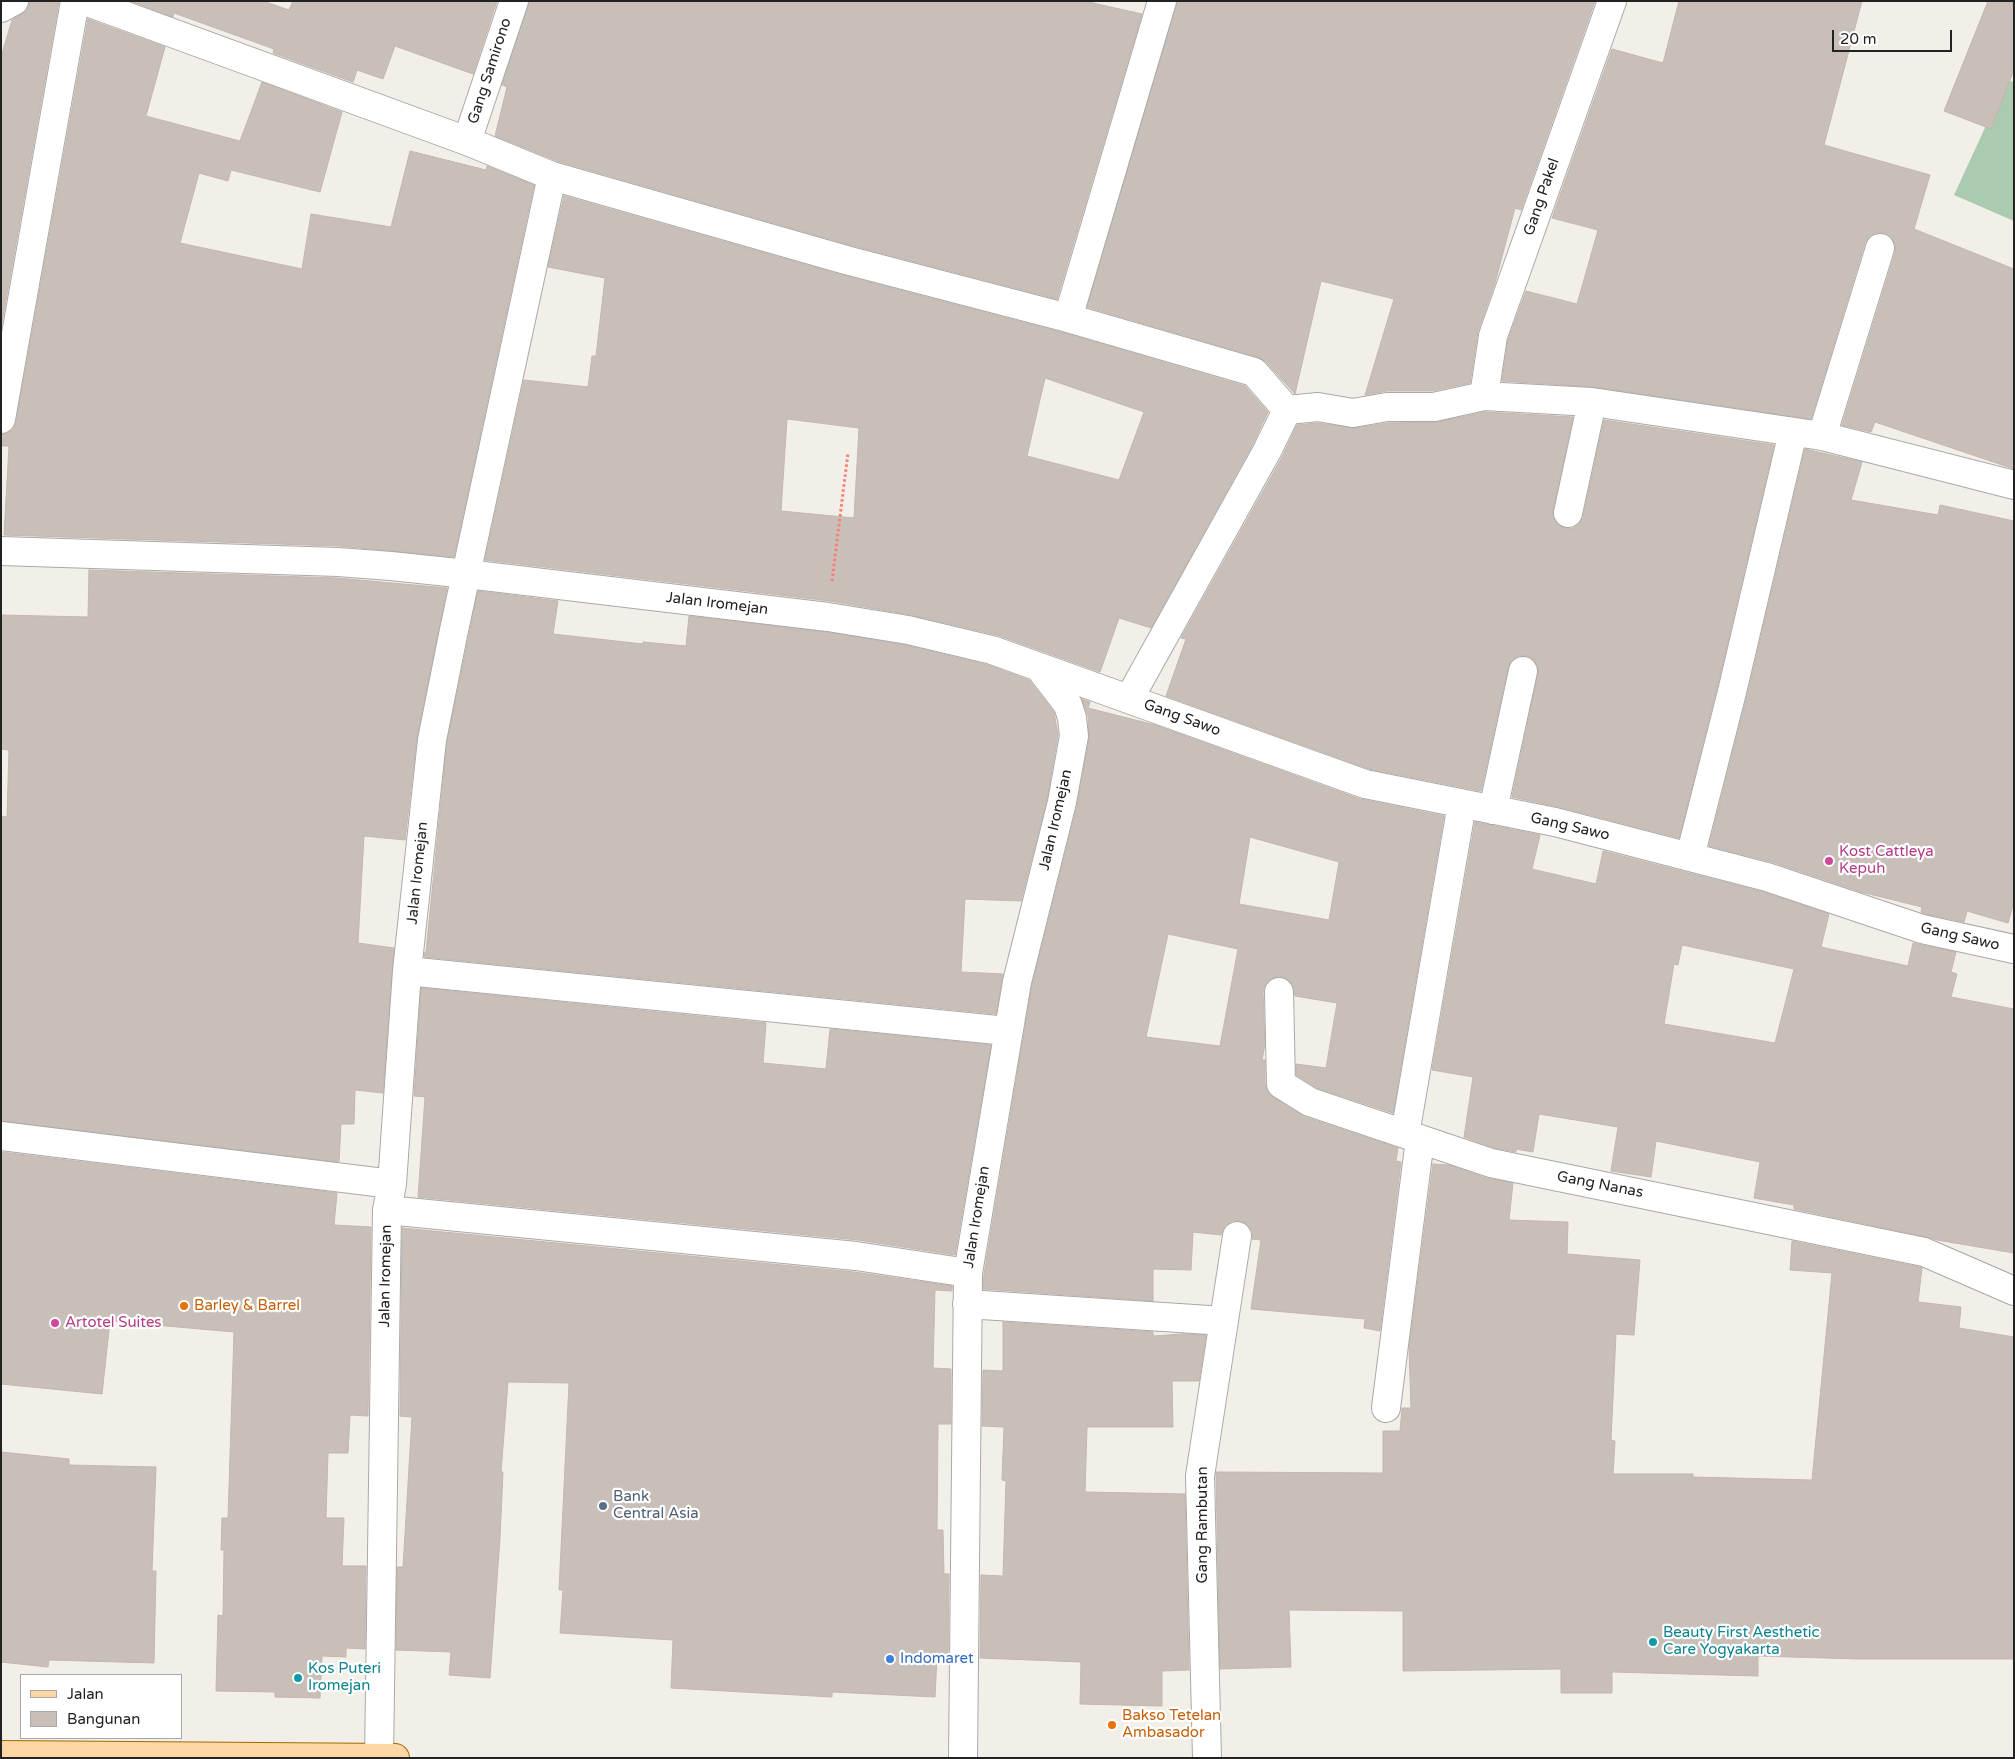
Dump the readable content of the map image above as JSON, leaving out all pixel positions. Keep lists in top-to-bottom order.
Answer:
{
  "streets": {
    "street": [
      "Gang Samirono",
      "Gang Pakel",
      "Jalan Iromejan",
      "Gang Sawo",
      "Gang Nanas",
      "Gang Rambutan"
    ]
  },
  "crossings": [
    ["Jalan Iromejan", "Gang Sawo"]
  ],
  "places": [
    "Kost Cattleya Kepuh",
    "Barley & Barrel",
    "Artotel Suites",
    "Bank Central Asia",
    "Beauty First Aesthetic Care Yogyakarta",
    "Indomaret",
    "Kos Puteri Iromejan",
    "Bakso Tetelan Ambasador"
  ],
  "legend": ["Jalan", "Bangunan"],
  "scale_bar": "20 m"
}
